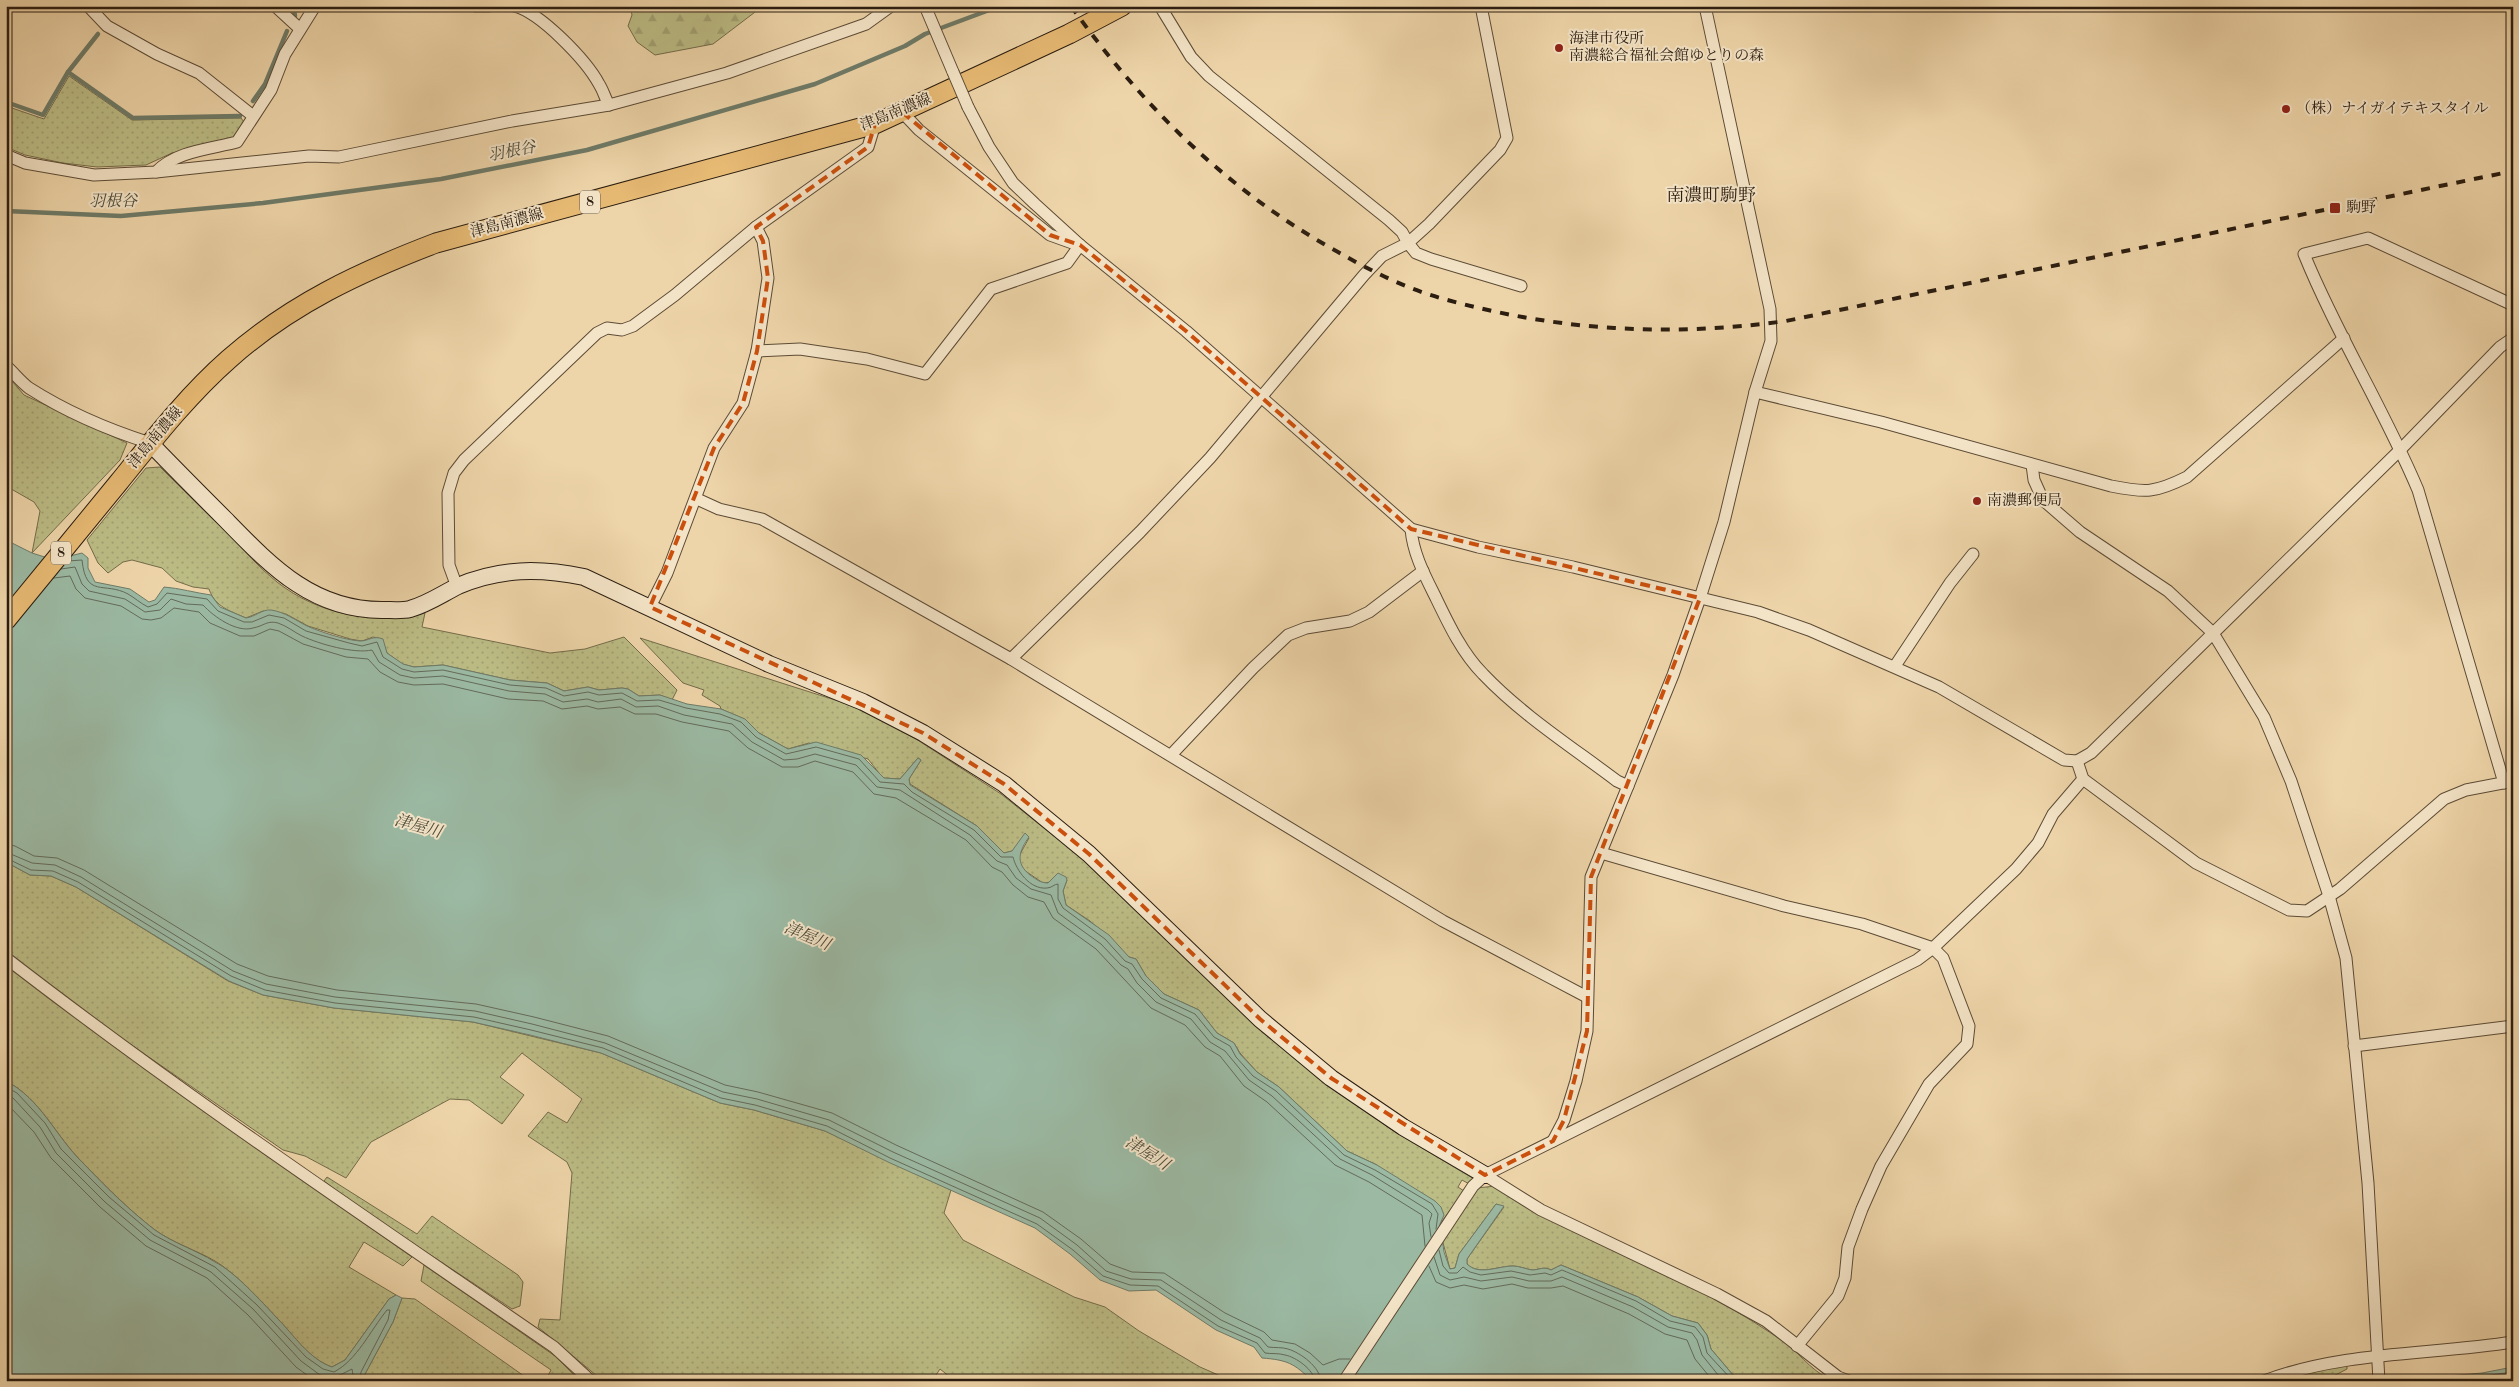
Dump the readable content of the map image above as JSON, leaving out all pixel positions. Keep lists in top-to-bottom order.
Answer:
{
  "streets": {
    "main road": ["津島南濃線", "8"]
  },
  "districts": ["南濃町駒野"],
  "water": ["羽根谷", "津屋川"],
  "places": {
    "other": ["海津市役所 南濃総合福祉会館ゆとりの森", "（株）ナイガイテキスタイル", "南濃郵便局"],
    "transit": ["駒野"]
  }
}
